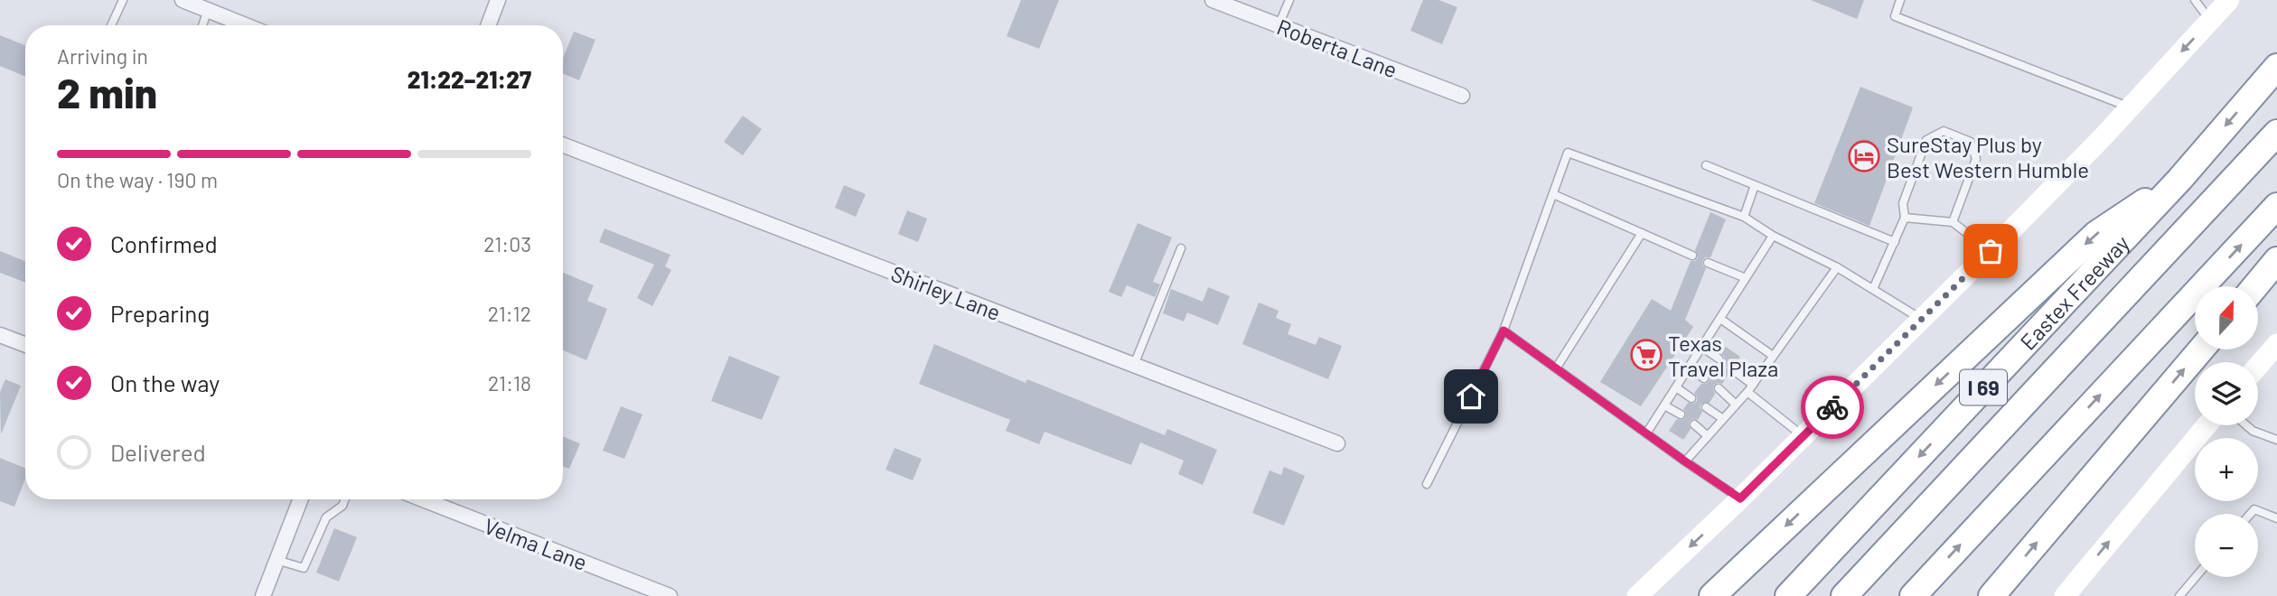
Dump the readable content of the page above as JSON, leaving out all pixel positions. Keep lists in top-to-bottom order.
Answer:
{
  "streets": {
    "highway": ["Eastex Freeway", "I 69"],
    "street": ["Roberta Lane", "Shirley Lane", "Velma Lane"]
  },
  "places": {
    "hotel": ["SureStay Plus by Best Western Humble"],
    "supermarket": ["Texas Travel Plaza"]
  },
  "north": "top",
  "page": {
    "heading": ["2 min", "Arriving in", "21:22–21:27"],
    "bar": "On the way · 190 m",
    "list": [
      ["Confirmed", "21:03"],
      ["Preparing", "21:12"],
      ["On the way", "21:18"],
      "Delivered"
    ],
    "map_buttons": ["+", "−"]
  }
}
